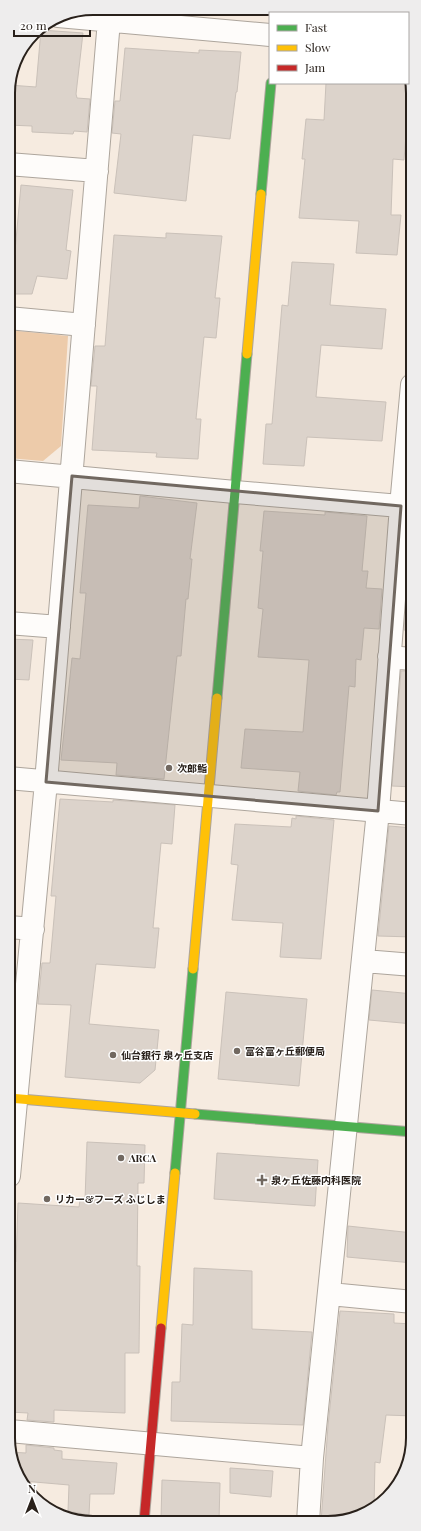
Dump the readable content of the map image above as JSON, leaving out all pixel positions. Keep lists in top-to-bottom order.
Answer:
{
  "places": {
    "other": [
      "次郎鮨",
      "富谷富ヶ丘郵便局",
      "仙台銀行 泉ヶ丘支店",
      "ARCA",
      "リカー&フーズ ふじしま"
    ],
    "health": ["泉ヶ丘佐藤内科医院"]
  },
  "legend": ["Fast", "Slow", "Jam"],
  "scale_bar": "20 m",
  "north": "top"
}
